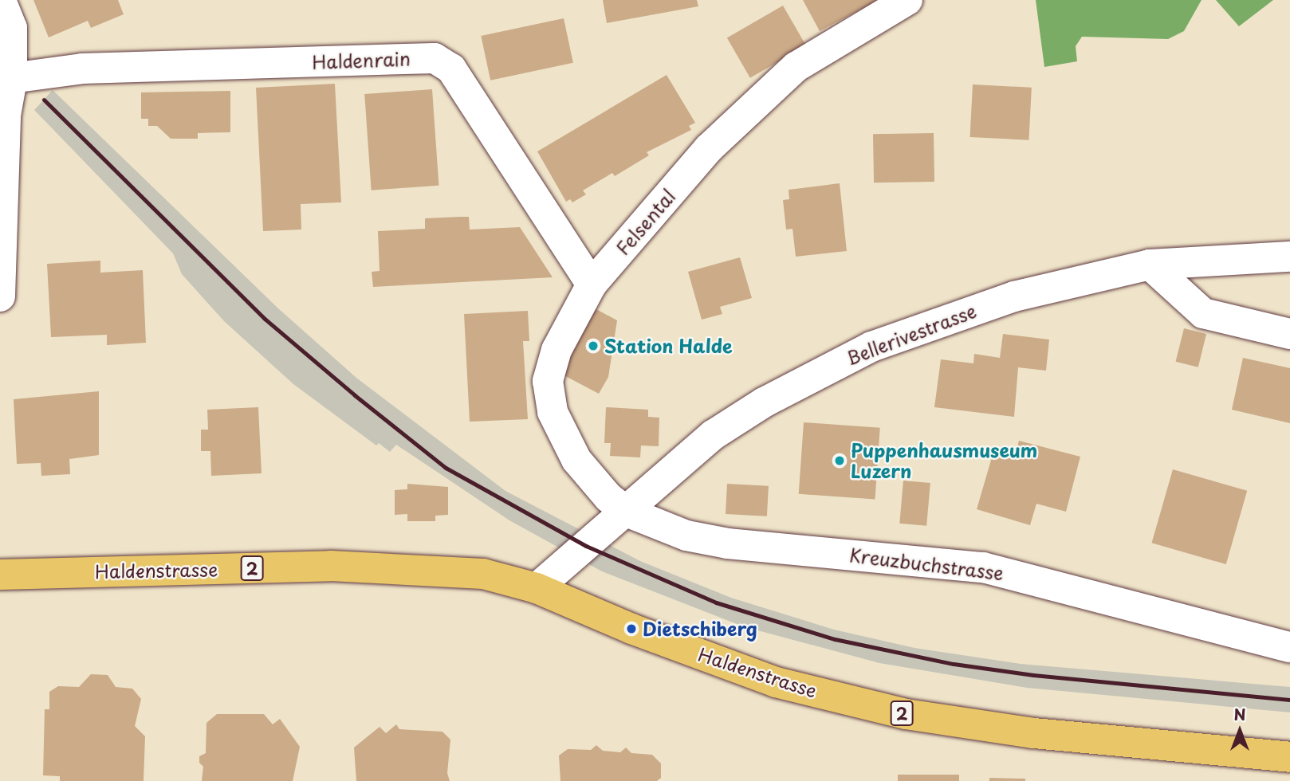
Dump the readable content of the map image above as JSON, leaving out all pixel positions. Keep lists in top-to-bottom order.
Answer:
{
  "streets": {
    "main road": ["2", "Haldenstrasse"],
    "street": [
      "Haldenrain",
      "Felsental",
      "Bellerivestrasse",
      "Kreuzbuchstrasse"
    ]
  },
  "crossings": [
    ["Haldenrain", "Felsental"],
    ["Felsental", "Bellerivestrasse"],
    ["Felsental", "Kreuzbuchstrasse"],
    ["Bellerivestrasse", "Kreuzbuchstrasse"],
    ["Bellerivestrasse", "Haldenstrasse"]
  ],
  "places": ["Station Halde", "Puppenhausmuseum Luzern", "Dietschiberg"],
  "north": "top"
}
